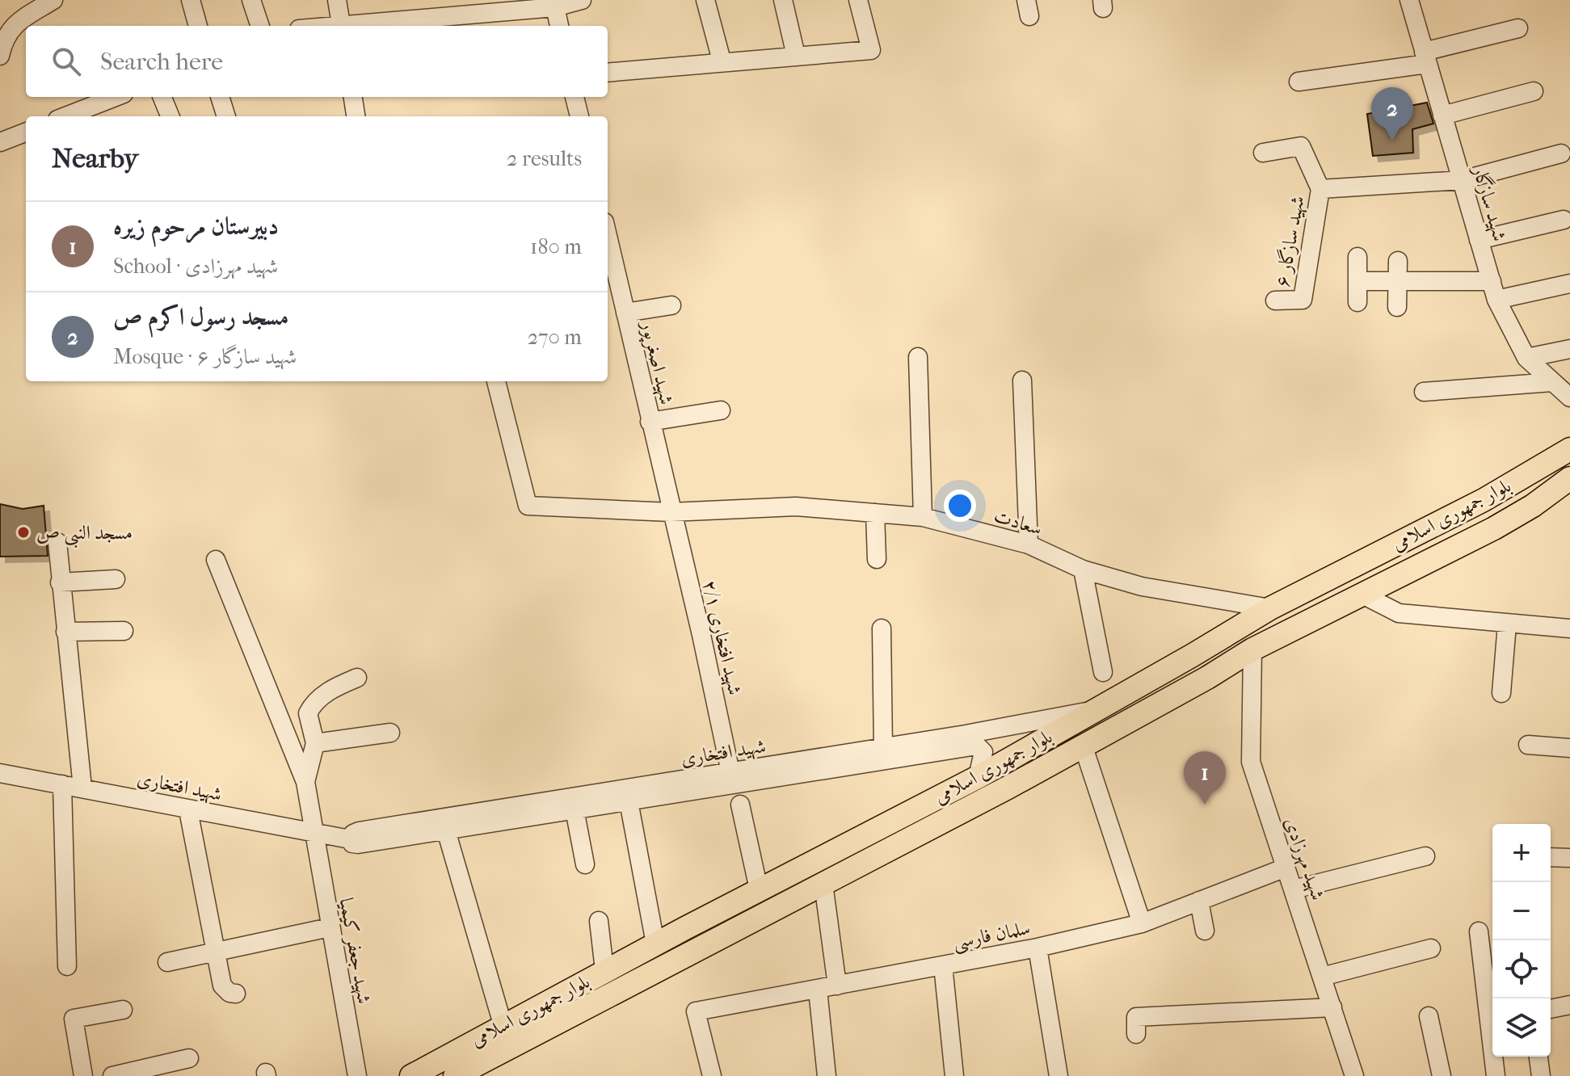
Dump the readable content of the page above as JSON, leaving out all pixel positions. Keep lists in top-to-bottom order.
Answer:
{
  "streets": {
    "main road": ["بلوار جمهوری اسلامی"],
    "street": [
      "شهید سازگار",
      "شهید سازگار ۶",
      "شهید اصغرپور",
      "سعادت",
      "شهید افتخاری ۲/۱",
      "شهید افتخاری",
      "شهید مهرزادی",
      "سلمان فارسی",
      "شهید جعفر کیمیا"
    ]
  },
  "crossings": [
    ["شهید سازگار", "شهید سازگار ۶"],
    ["شهید اصغرپور", "سعادت"],
    ["شهید اصغرپور", "شهید افتخاری ۲/۱"],
    ["بلوار جمهوری اسلامی", "سعادت"],
    ["بلوار جمهوری اسلامی", "شهید افتخاری"],
    ["بلوار جمهوری اسلامی", "شهید مهرزادی"],
    ["سعادت", "شهید افتخاری ۲/۱"],
    ["شهید افتخاری ۲/۱", "شهید افتخاری"],
    ["شهید افتخاری", "شهید جعفر کیمیا"],
    ["شهید مهرزادی", "سلمان فارسی"]
  ],
  "places": ["مسجد النبی ص"],
  "page": {
    "search": "Search here",
    "pins": ["2", "1"],
    "heading": ["Nearby", "2 results"],
    "list": [
      {
        "mark": "1",
        "name": "دبیرستان مرحوم زیره",
        "note": "School · شهید مهرزادی",
        "value": "180 m"
      },
      {
        "mark": "2",
        "name": "مسجد رسول اکرم ص",
        "note": "Mosque · شهید سازگار ۶",
        "value": "270 m"
      }
    ],
    "map_buttons": ["+", "−"]
  }
}
